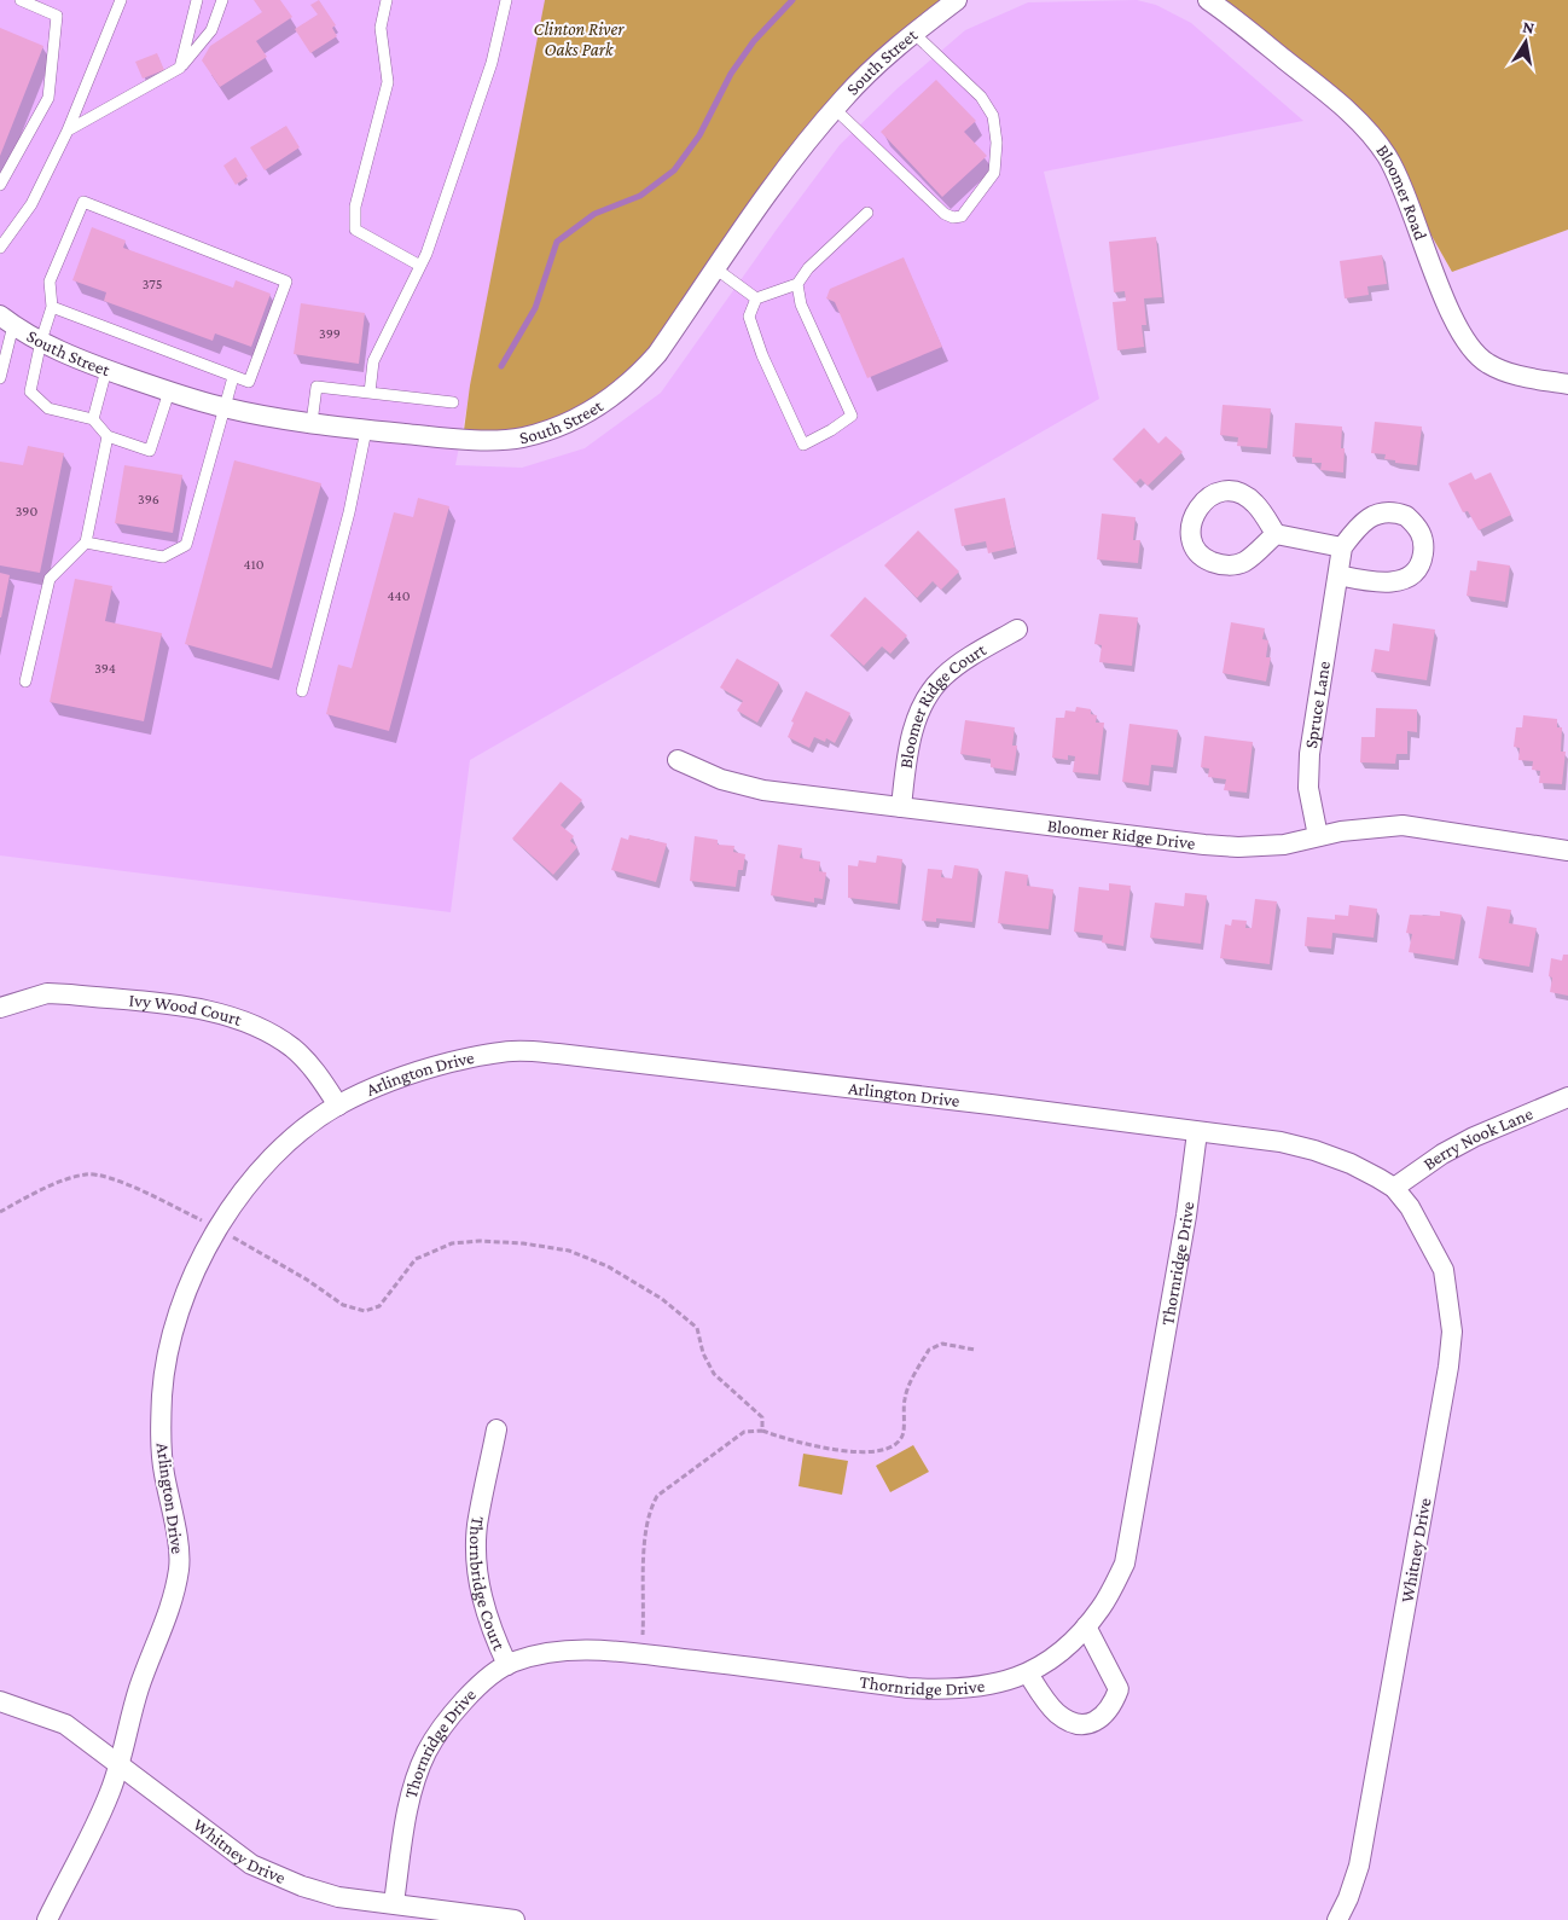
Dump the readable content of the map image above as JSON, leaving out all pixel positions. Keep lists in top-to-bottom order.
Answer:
{
  "streets": {
    "street": [
      "South Street",
      "Bloomer Road",
      "Spruce Lane",
      "Bloomer Ridge Court",
      "Bloomer Ridge Drive",
      "Ivy Wood Court",
      "Arlington Drive",
      "Berry Nook Lane",
      "Thornridge Drive",
      "Whitney Drive",
      "Thornbridge Court"
    ]
  },
  "crossings": [
    ["Spruce Lane", "Bloomer Ridge Drive"],
    ["Bloomer Ridge Court", "Bloomer Ridge Drive"],
    ["Ivy Wood Court", "Arlington Drive"],
    ["Arlington Drive", "Berry Nook Lane"],
    ["Arlington Drive", "Thornridge Drive"],
    ["Arlington Drive", "Whitney Drive"],
    ["Berry Nook Lane", "Whitney Drive"],
    ["Thornridge Drive", "Whitney Drive"],
    ["Thornridge Drive", "Thornbridge Court"]
  ],
  "parks": ["Clinton River Oaks Park"],
  "house_numbers": [
    "375",
    "399",
    "396",
    "390",
    "410",
    "440",
    "394"
  ],
  "north": "top"
}
